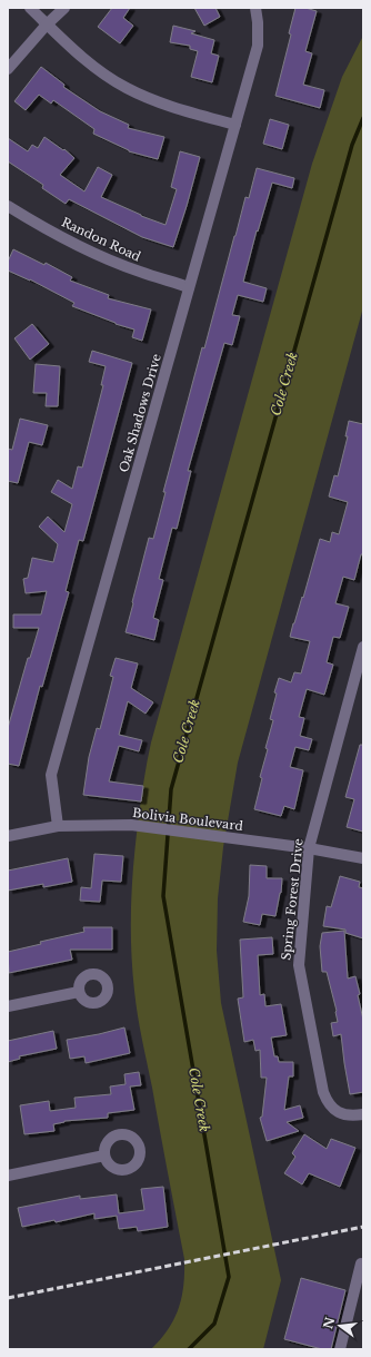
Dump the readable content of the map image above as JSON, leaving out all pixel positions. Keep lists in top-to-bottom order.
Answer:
{
  "streets": {
    "street": [
      "Randon Road",
      "Oak Shadows Drive",
      "Bolivia Boulevard",
      "Spring Forest Drive"
    ]
  },
  "crossings": [
    ["Randon Road", "Oak Shadows Drive"],
    ["Oak Shadows Drive", "Bolivia Boulevard"],
    ["Bolivia Boulevard", "Spring Forest Drive"]
  ],
  "water": ["Cole Creek"],
  "north": "left"
}
